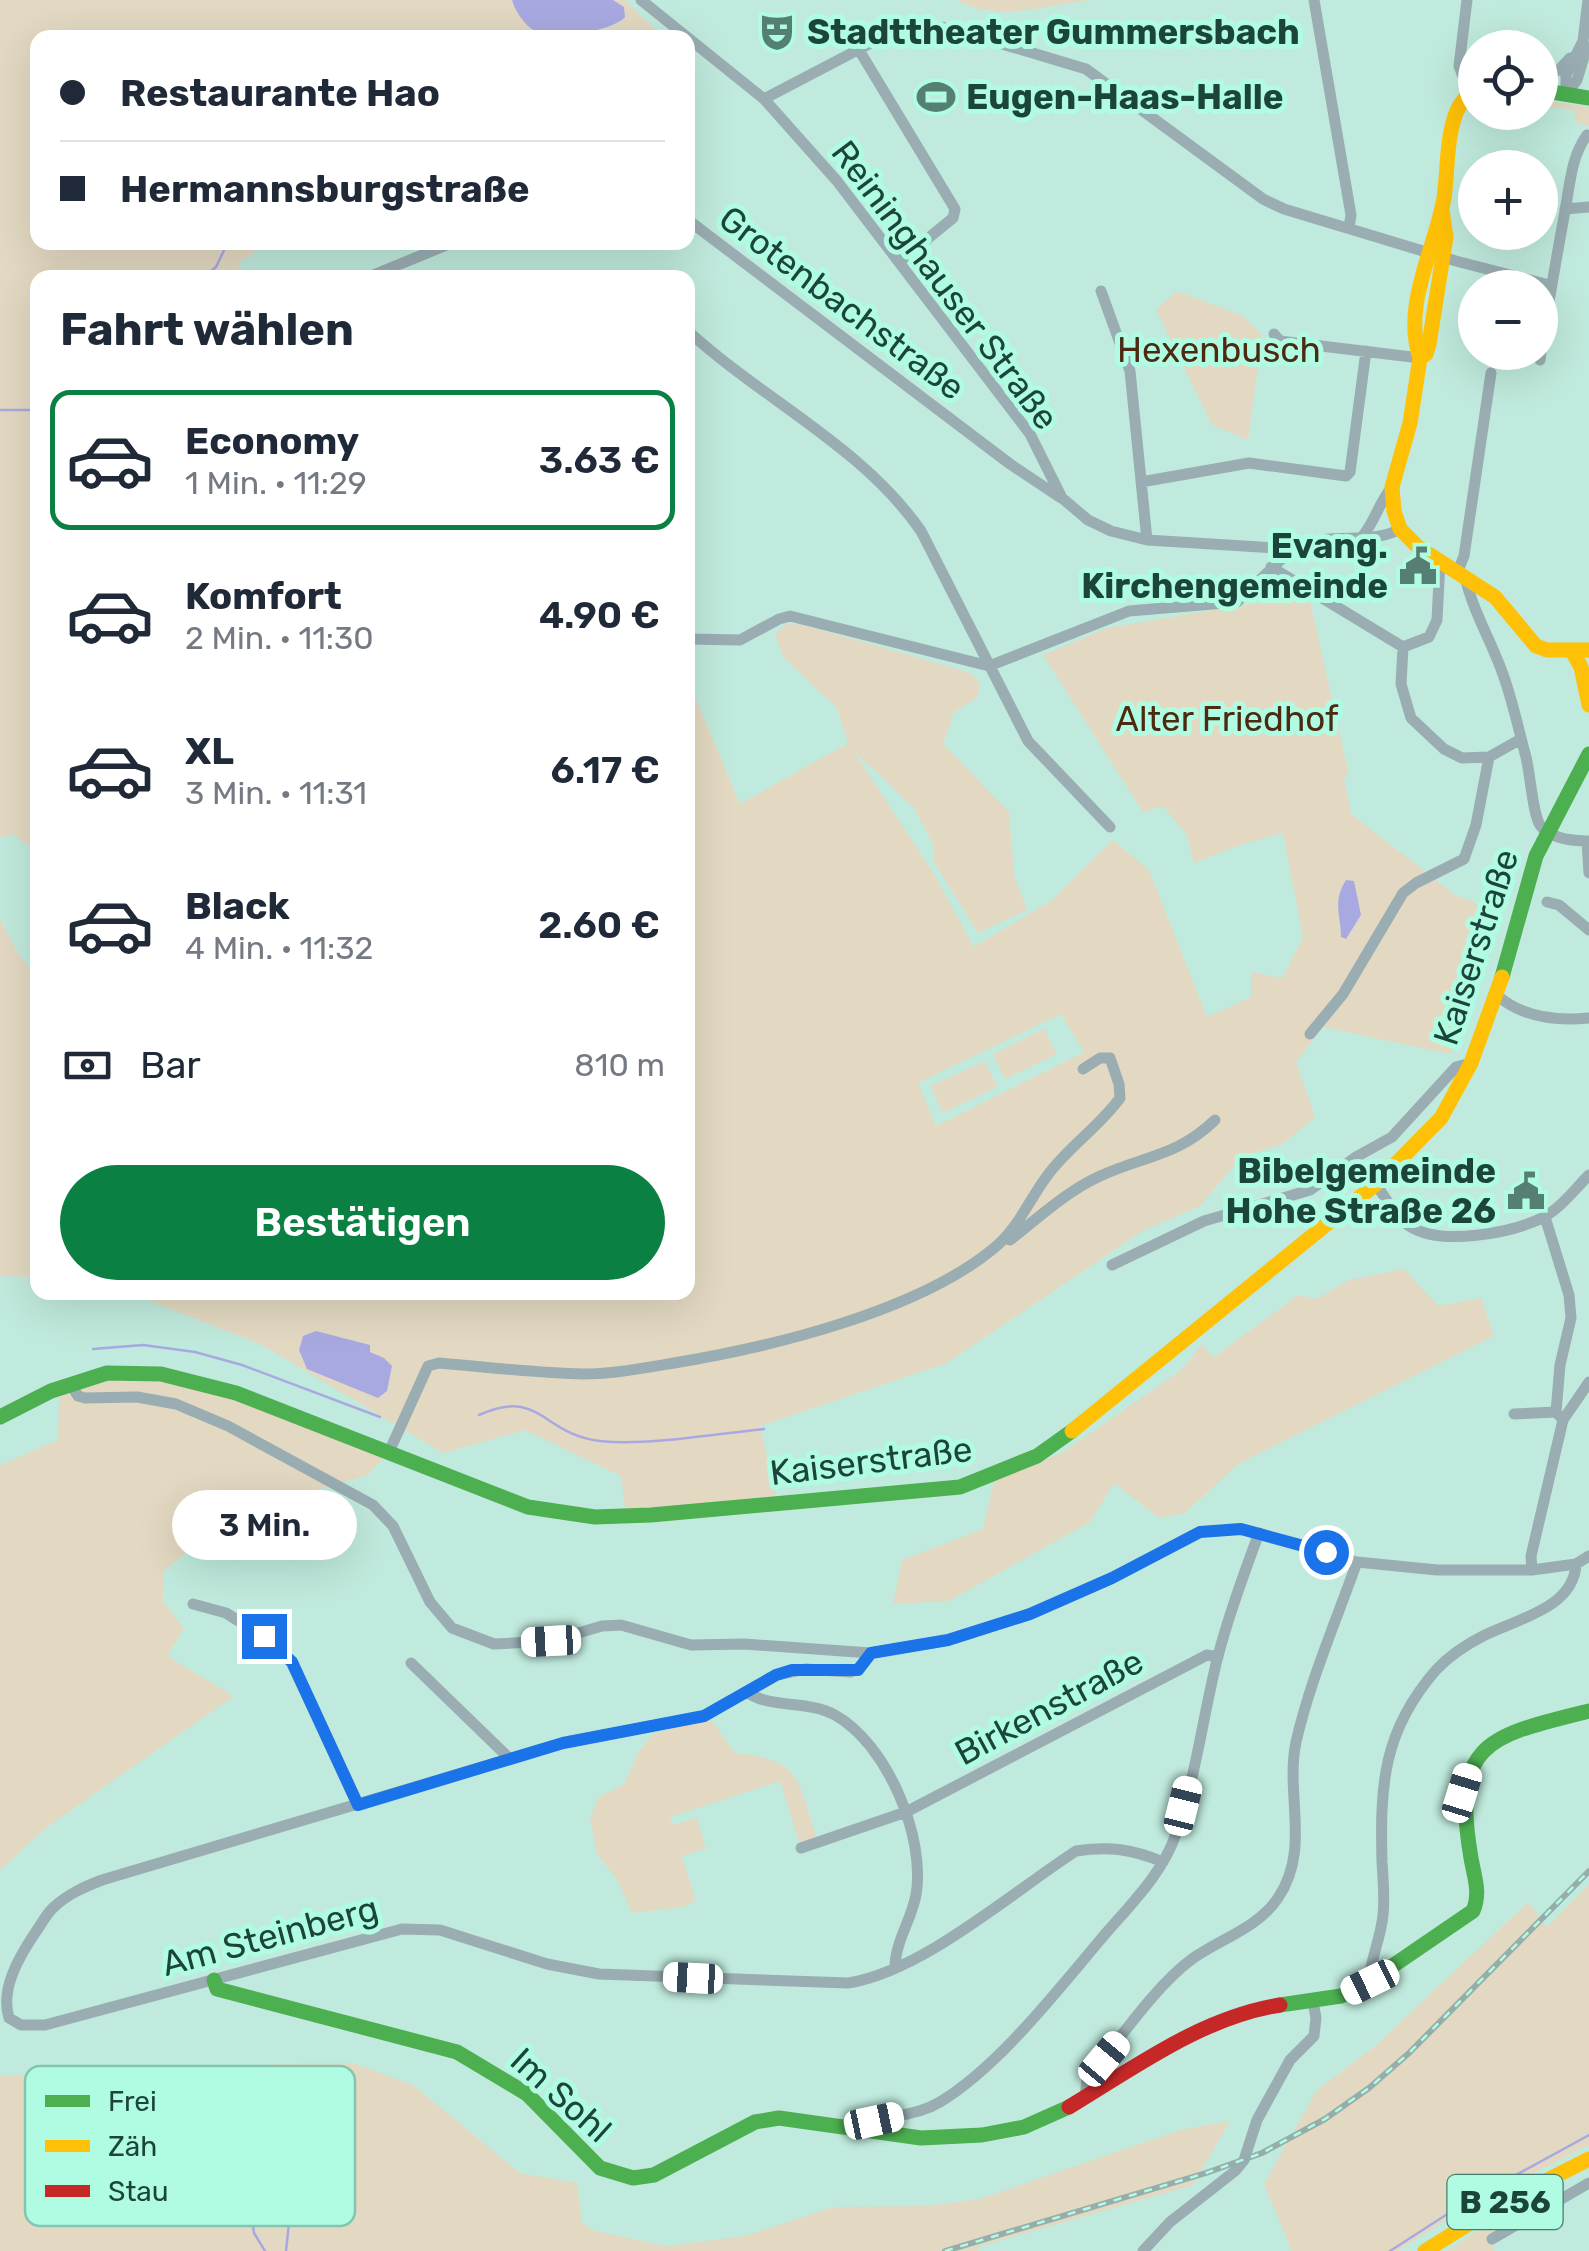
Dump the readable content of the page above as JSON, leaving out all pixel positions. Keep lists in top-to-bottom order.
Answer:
{
  "streets": {
    "street": [
      "Reininghauser Straße",
      "Grotenbachstraße",
      "Kaiserstraße",
      "Birkenstraße",
      "Am Steinberg",
      "Im Sohl",
      "B 256"
    ]
  },
  "crossings": [
    ["Reininghauser Straße", "Grotenbachstraße"],
    ["Am Steinberg", "Im Sohl"]
  ],
  "parks": ["Hexenbusch", "Alter Friedhof"],
  "places": {
    "theatre": ["Stadttheater Gummersbach"],
    "sports": ["Eugen-Haas-Halle"],
    "public building": ["Evang. Kirchengemeinde", "Bibelgemeinde Hohe Straße 26"]
  },
  "legend": ["Frei", "Zäh", "Stau"],
  "page": {
    "map_buttons": ["+", "−"],
    "banner": ["Restaurante Hao", "Hermannsburgstraße"],
    "heading": "Fahrt wählen",
    "list": [
      {
        "name": "Economy",
        "note": "1 Min. · 11:29",
        "value": "3.63 €"
      },
      {
        "name": "Komfort",
        "note": "2 Min. · 11:30",
        "value": "4.90 €"
      },
      {
        "name": "XL",
        "note": "3 Min. · 11:31",
        "value": "6.17 €"
      },
      {
        "name": "Black",
        "note": "4 Min. · 11:32",
        "value": "2.60 €"
      }
    ],
    "pay": ["Bar", "810 m"],
    "buttons": "Bestätigen",
    "bubble": "3 Min."
  }
}
